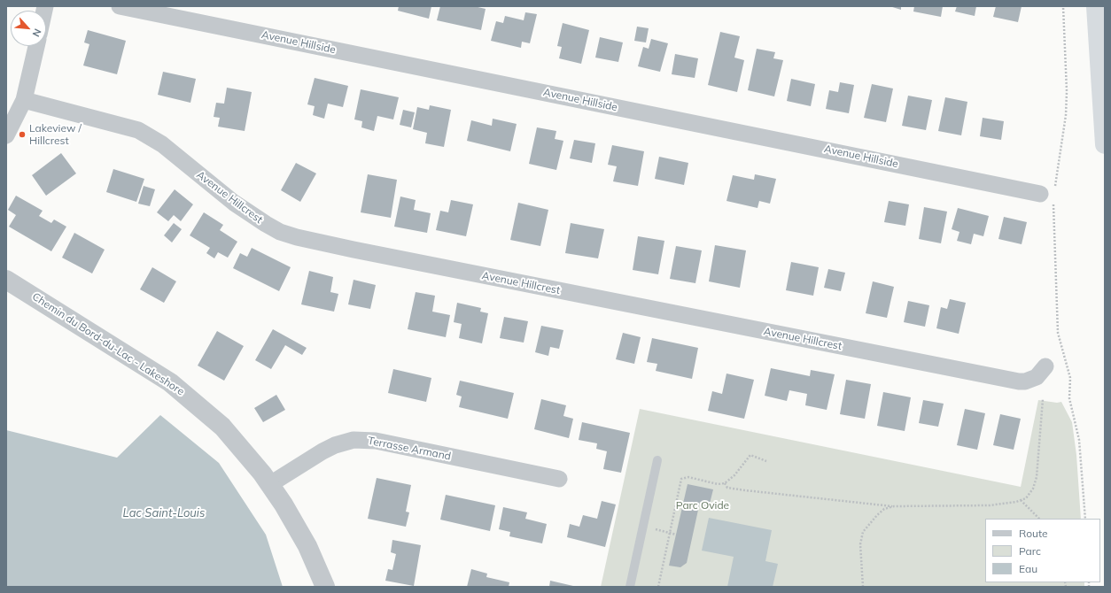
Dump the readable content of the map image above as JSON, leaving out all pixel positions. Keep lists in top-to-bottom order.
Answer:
{
  "streets": {
    "street": [
      "Avenue Hillside",
      "Avenue Hillcrest",
      "Chemin du Bord-du-Lac - Lakeshore",
      "Terrasse Armand"
    ]
  },
  "crossings": [
    ["Chemin du Bord-du-Lac - Lakeshore", "Terrasse Armand"]
  ],
  "water": ["Lac Saint-Louis"],
  "parks": ["Parc Ovide"],
  "places": ["Lakeview / Hillcrest"],
  "legend": ["Route", "Parc", "Eau"],
  "north": "bottom right"
}
